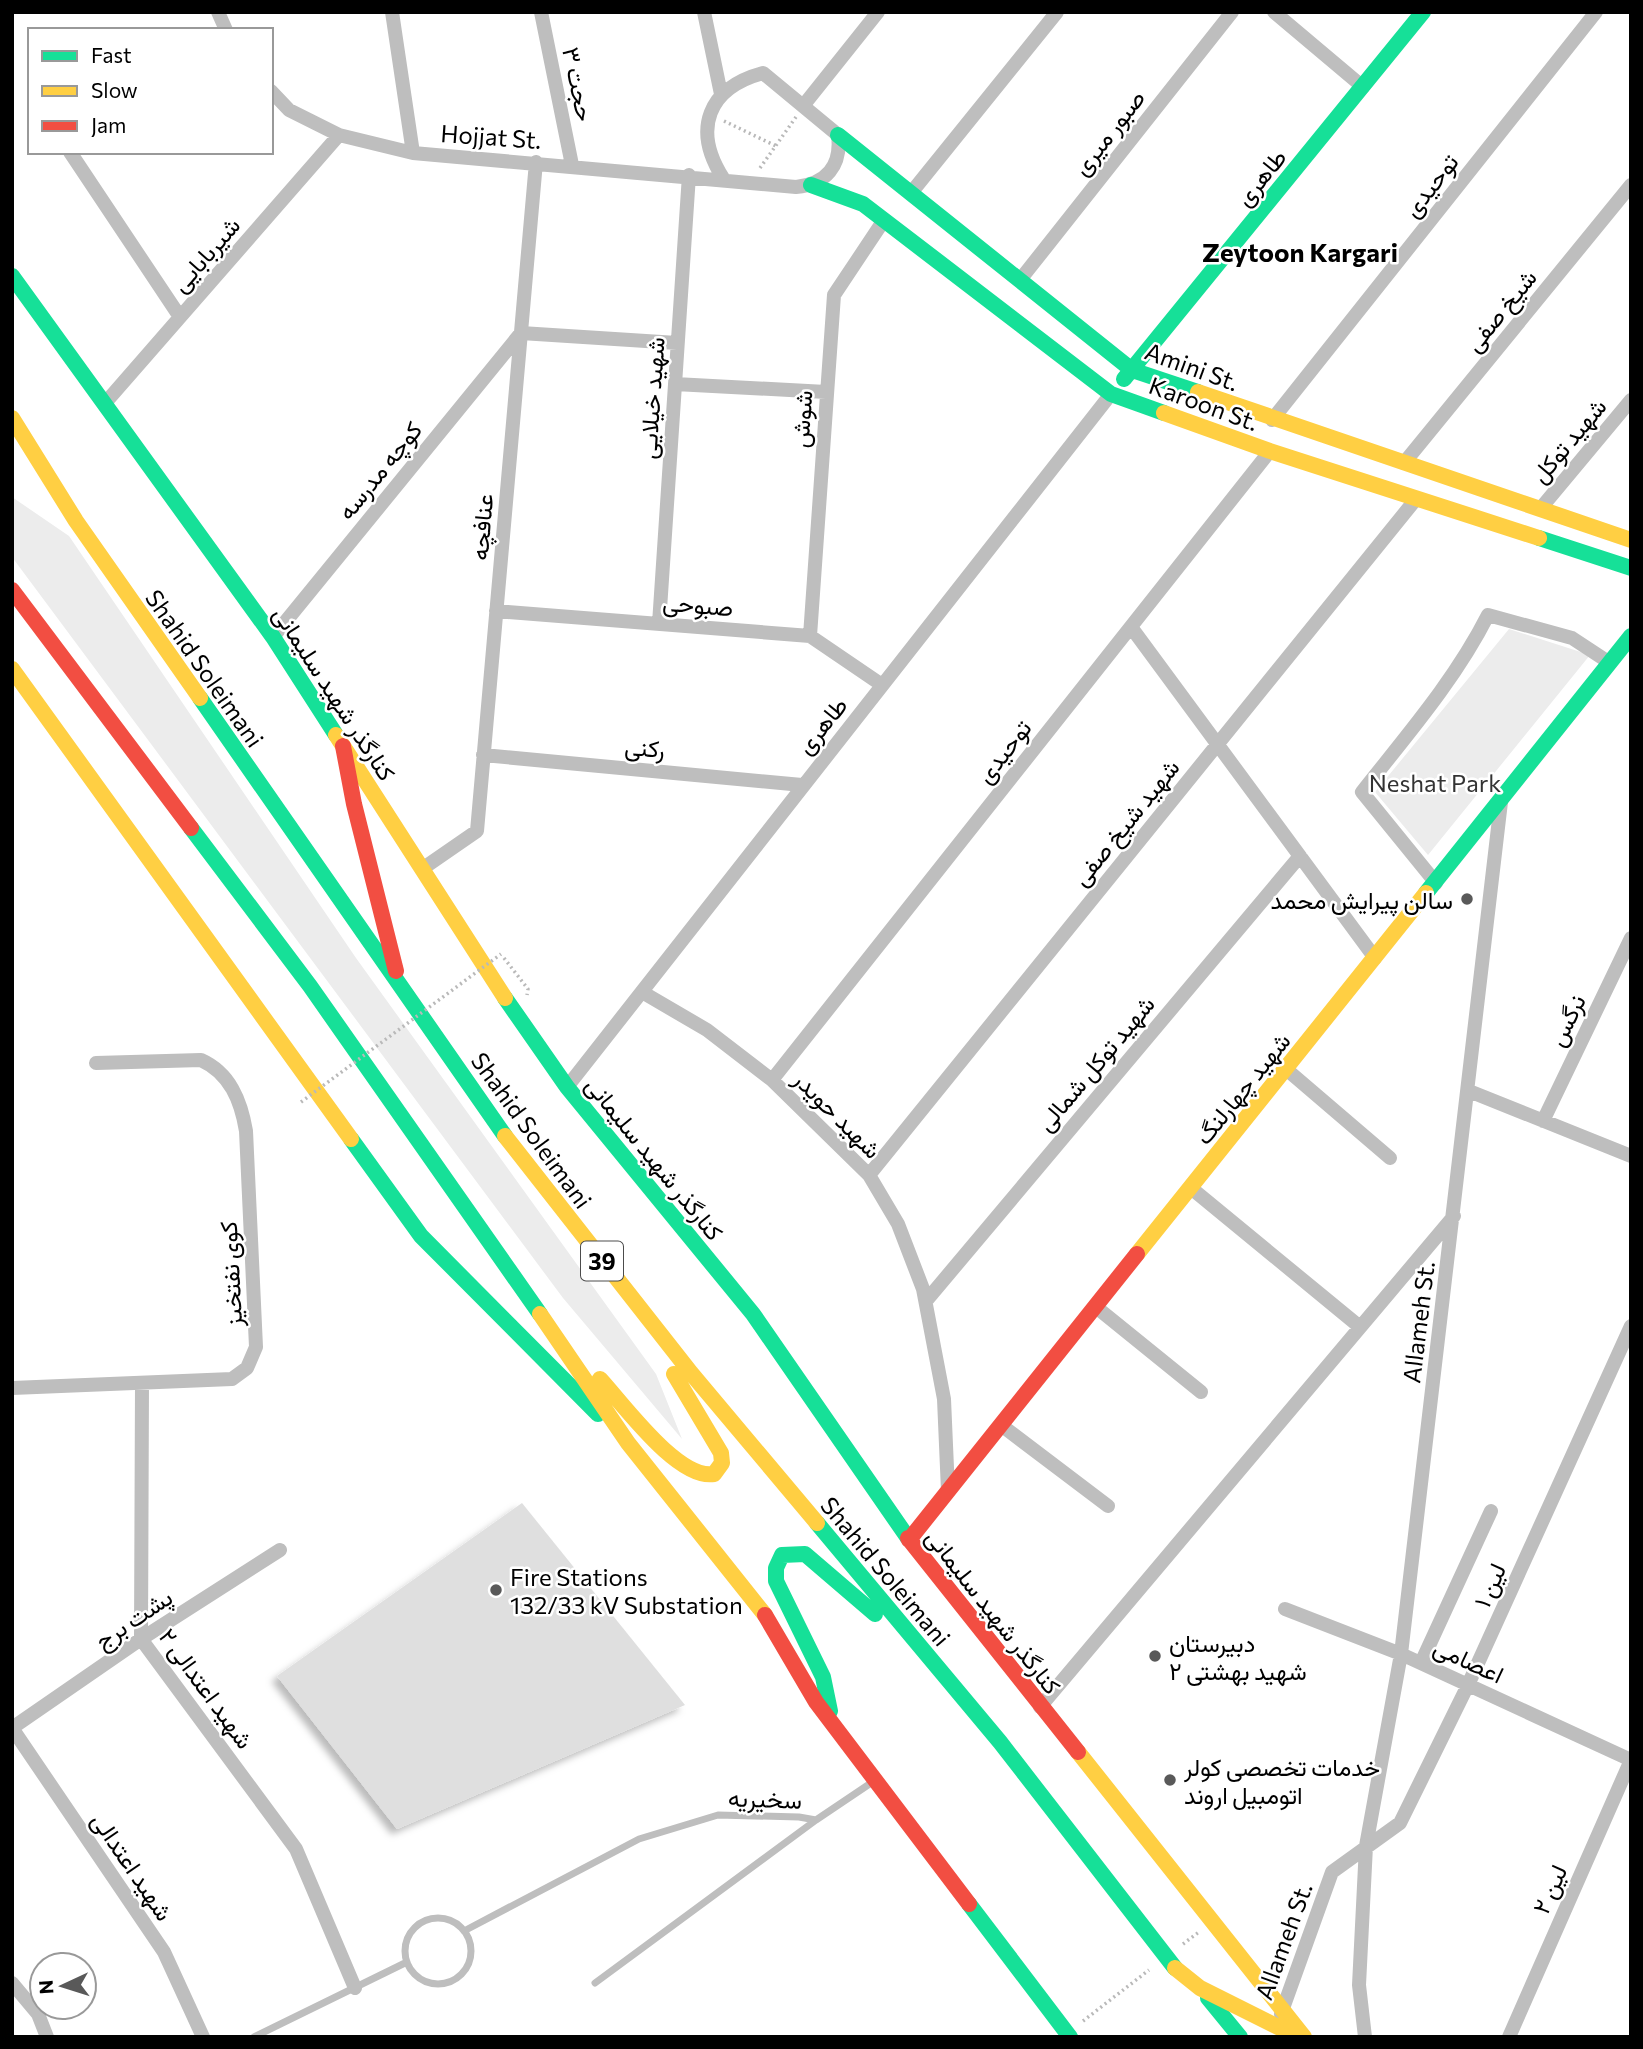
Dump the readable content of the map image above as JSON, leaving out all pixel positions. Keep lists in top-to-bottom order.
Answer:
{
  "streets": {
    "main road": [
      "طاهری",
      "Amini St.",
      "Karoon St.",
      "Shahid Soleimani",
      "کنارگذر شهید سلیمانی",
      "شهید چهارلنگ",
      "39"
    ],
    "street": [
      "حجت ۳",
      "صبور میری",
      "Hojjat St.",
      "توحیدی",
      "شیربابایی",
      "شیخ صفی",
      "شهید خیلایی",
      "شوش",
      "شهید توکل",
      "کوچه مدرسه",
      "عنافچه",
      "صبوحی",
      "رکنی",
      "شهید شیخ صفی",
      "نرگس",
      "شهید توکل شمالی",
      "شهید حویدر",
      "کوی نفتخیز",
      "Allameh St.",
      "لین ۱",
      "پشت برج",
      "اعصامی",
      "شهید اعتدالی ۲",
      "شهید اعتدالی",
      "لین ۲"
    ],
    "lane": ["سخیریه"]
  },
  "crossings": [
    ["حجت ۳", "Hojjat St."],
    ["صبور میری", "Amini St."],
    ["صبور میری", "Karoon St."],
    ["Hojjat St.", "شیربابایی"],
    ["Hojjat St.", "شهید خیلایی"],
    ["Hojjat St.", "Karoon St."],
    ["Hojjat St.", "عنافچه"],
    ["طاهری", "Amini St."],
    ["طاهری", "Karoon St."],
    ["طاهری", "صبوحی"],
    ["طاهری", "کنارگذر شهید سلیمانی"],
    ["طاهری", "رکنی"],
    ["طاهری", "شهید حویدر"],
    ["توحیدی", "Amini St."],
    ["توحیدی", "Karoon St."],
    ["توحیدی", "شهید حویدر"],
    ["شیربابایی", "کنارگذر شهید سلیمانی"],
    ["شیخ صفی", "Amini St."],
    ["Amini St.", "Karoon St."],
    ["Amini St.", "شهید توکل"],
    ["شهید خیلایی", "صبوحی"],
    ["Karoon St.", "شوش"],
    ["Karoon St.", "شهید شیخ صفی"],
    ["شوش", "صبوحی"],
    ["کوچه مدرسه", "عنافچه"],
    ["کوچه مدرسه", "کنارگذر شهید سلیمانی"],
    ["عنافچه", "صبوحی"],
    ["عنافچه", "کنارگذر شهید سلیمانی"],
    ["عنافچه", "رکنی"],
    ["Shahid Soleimani", "39"],
    ["Shahid Soleimani", "Allameh St."],
    ["کنارگذر شهید سلیمانی", "شهید چهارلنگ"],
    ["کنارگذر شهید سلیمانی", "Allameh St."],
    ["شهید شیخ صفی", "شهید حویدر"],
    ["شهید توکل شمالی", "شهید حویدر"],
    ["شهید چهارلنگ", "شهید حویدر"],
    ["شهید چهارلنگ", "Allameh St."],
    ["39", "Allameh St."],
    ["کوی نفتخیز", "شهید اعتدالی ۲"],
    ["Allameh St.", "لین ۱"],
    ["Allameh St.", "اعصامی"],
    ["لین ۱", "اعصامی"],
    ["پشت برج", "شهید اعتدالی ۲"],
    ["پشت برج", "شهید اعتدالی"],
    ["اعصامی", "لین ۲"]
  ],
  "districts": ["Zeytoon Kargari"],
  "parks": ["Neshat Park"],
  "places": [
    "سالن پیرایش محمد",
    "Fire Stations 132/33 kV Substation",
    "دبیرستان شهید بهشتی ۲",
    "خدمات تخصصی کولر اتومبیل اروند"
  ],
  "legend": ["Fast", "Slow", "Jam"],
  "north": "left"
}
